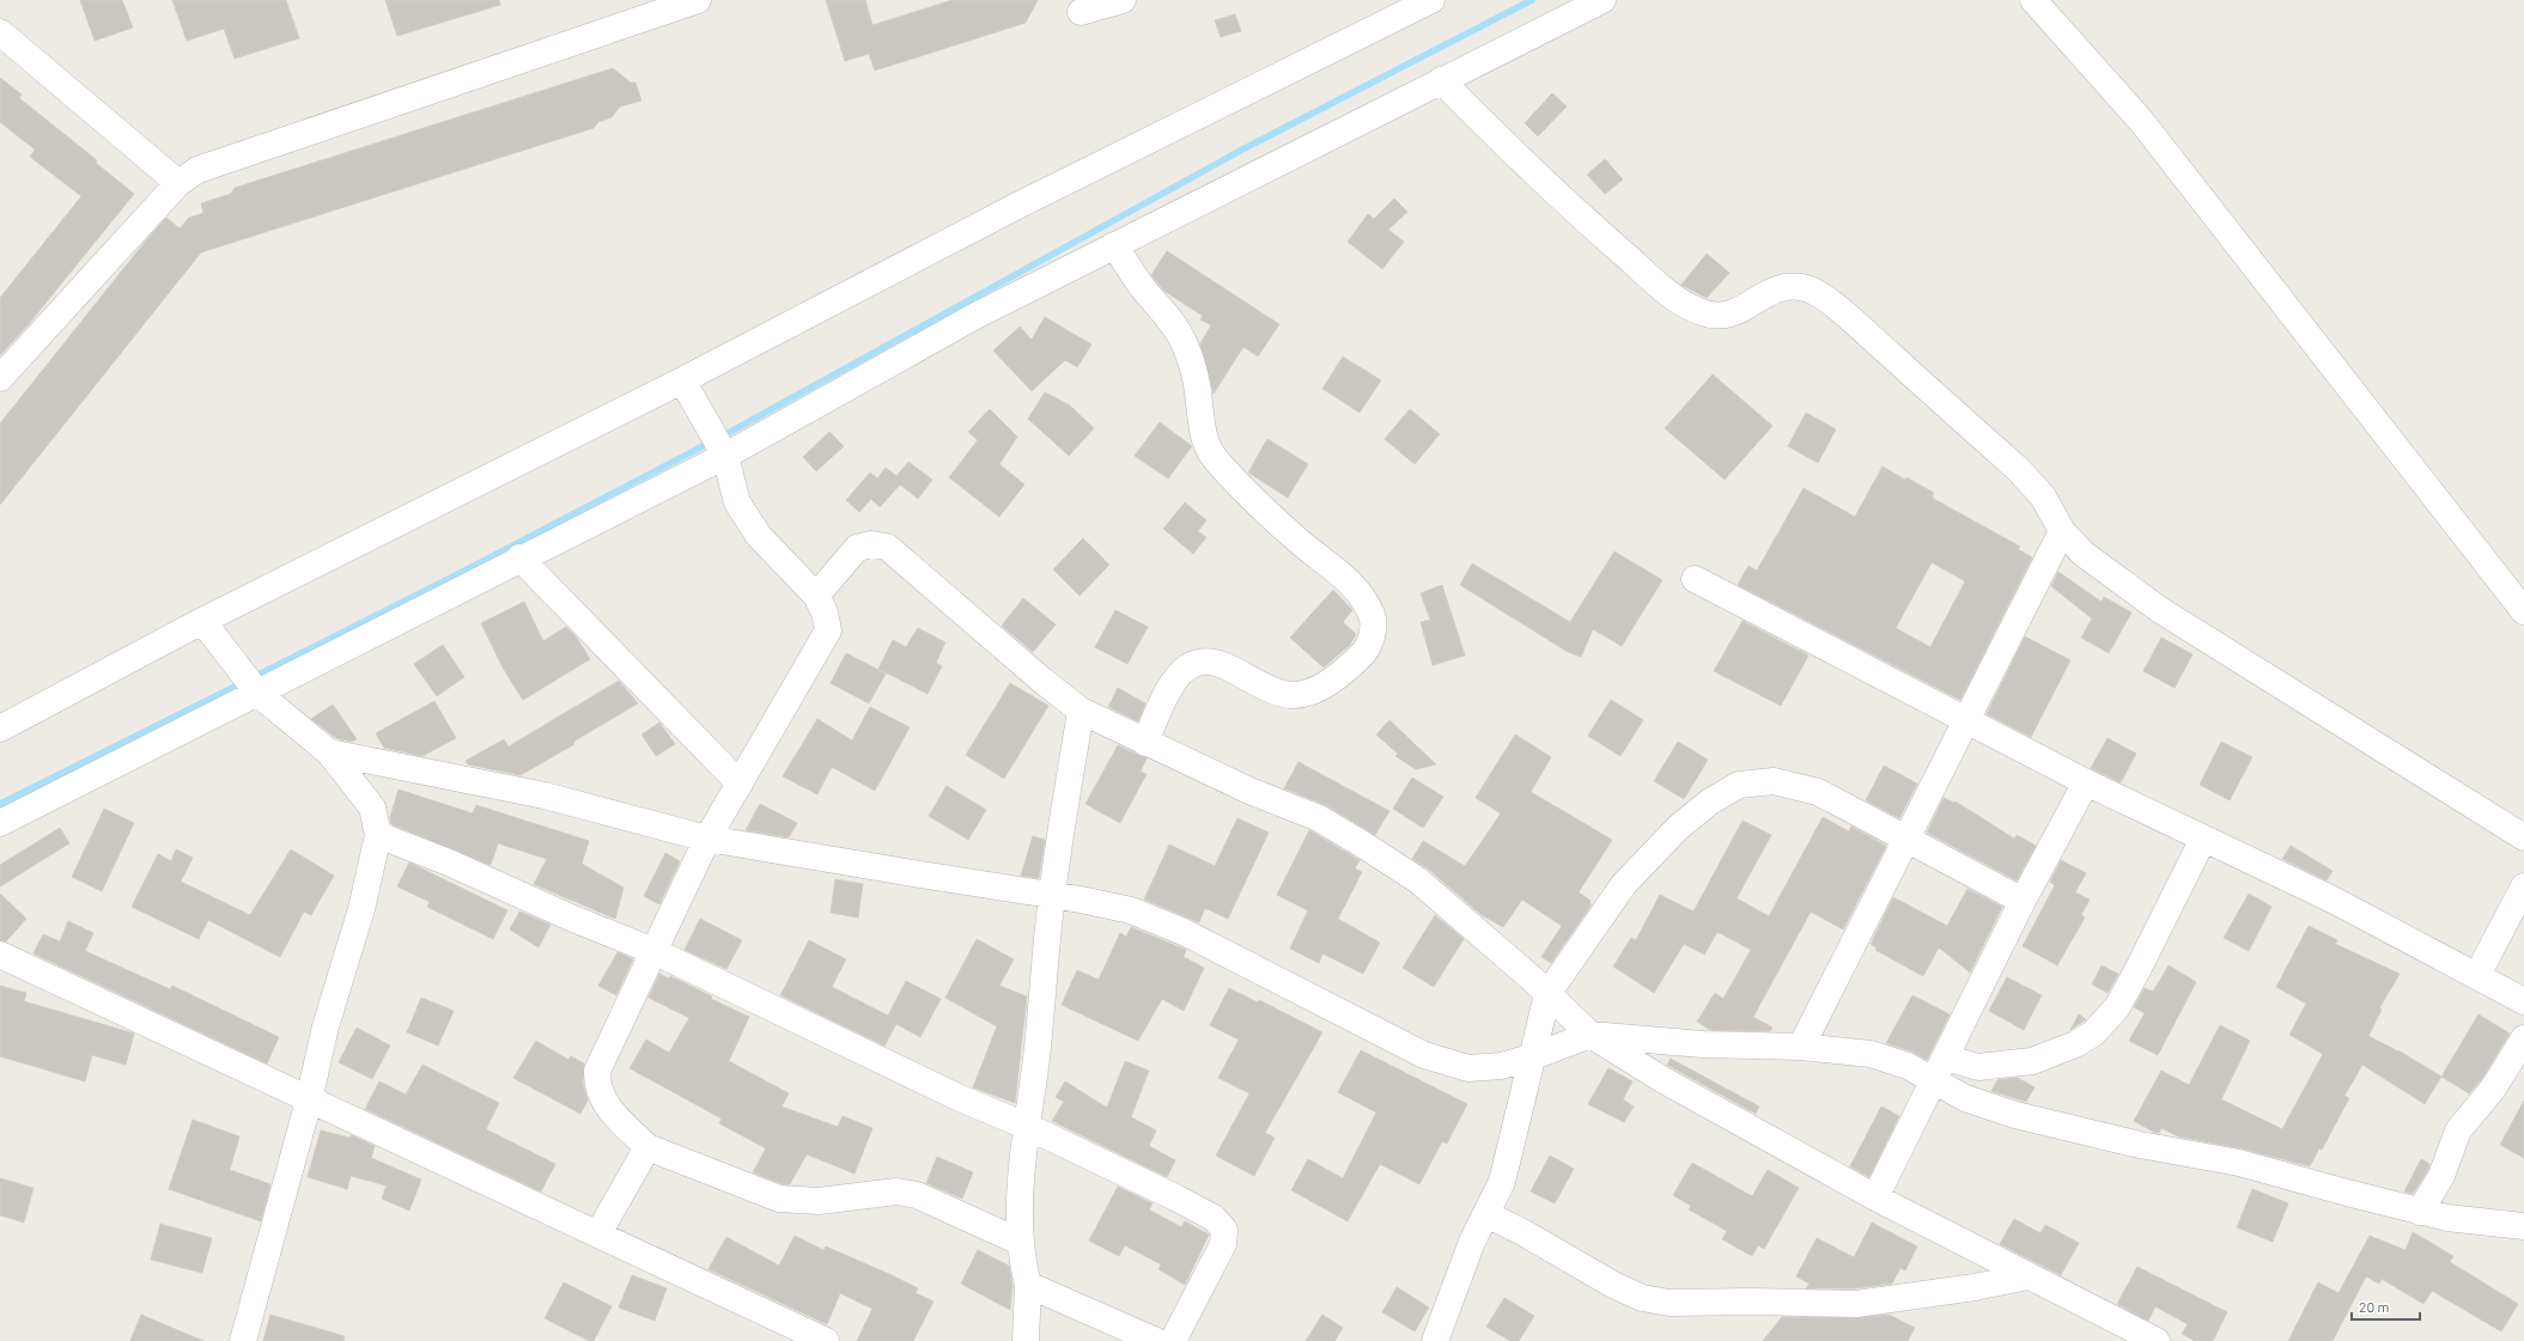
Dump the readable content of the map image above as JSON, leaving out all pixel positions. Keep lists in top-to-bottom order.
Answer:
{
  "scale_bar": "20 m"
}
